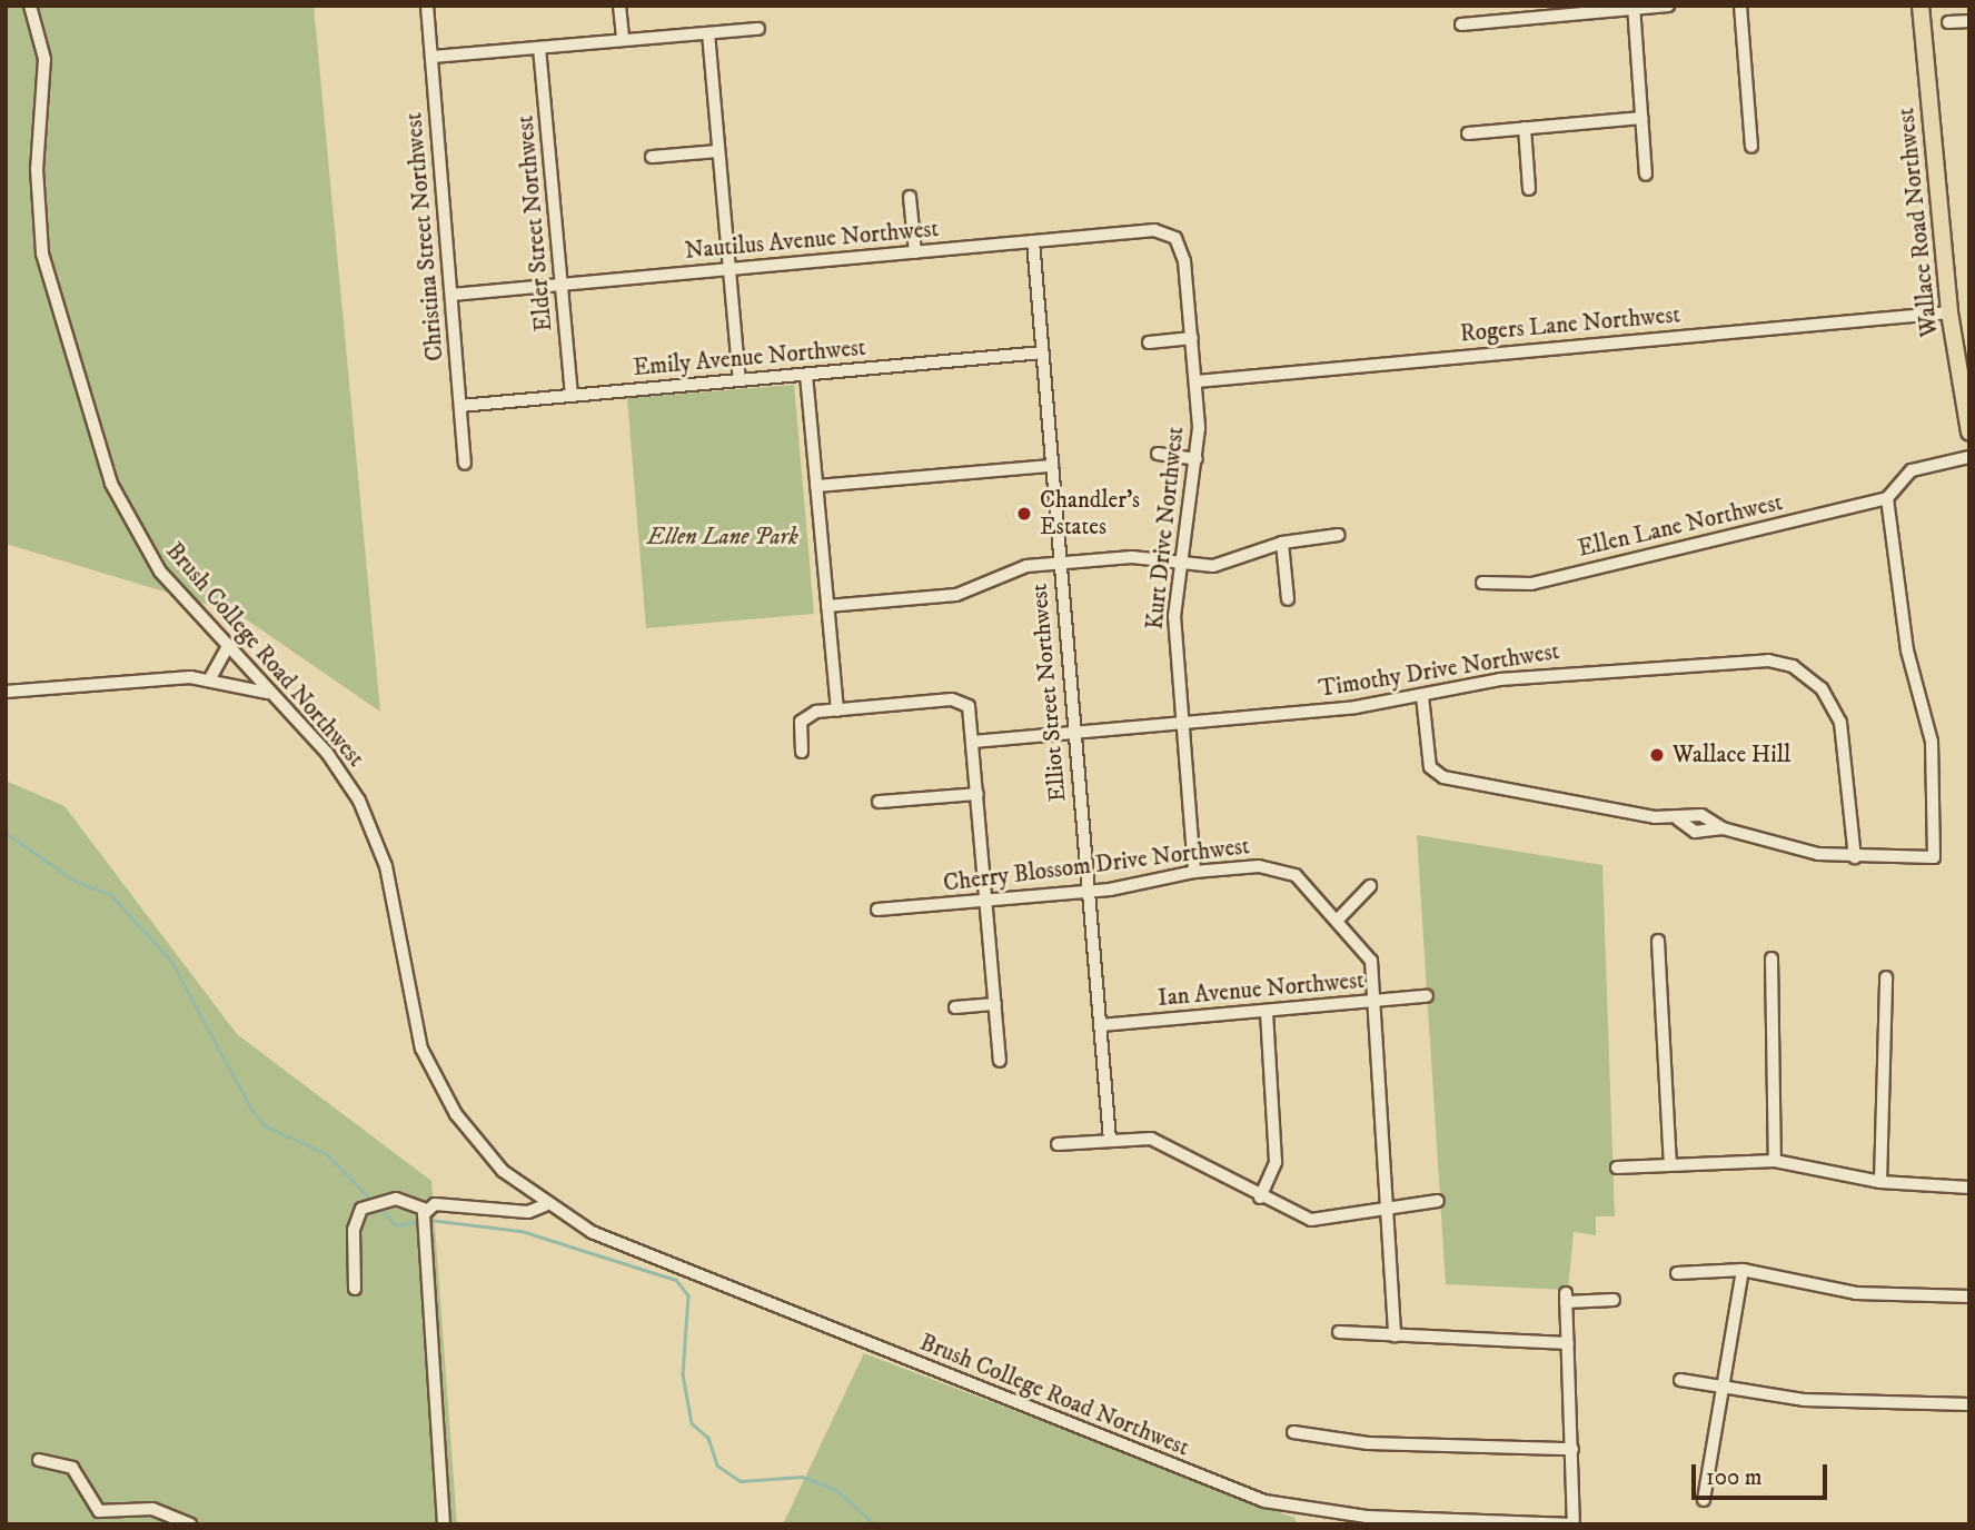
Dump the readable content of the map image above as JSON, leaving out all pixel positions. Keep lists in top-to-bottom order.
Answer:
{
  "streets": {
    "main road": ["Wallace Road Northwest"],
    "street": [
      "Elder Street Northwest",
      "Christina Street Northwest",
      "Nautilus Avenue Northwest",
      "Rogers Lane Northwest",
      "Emily Avenue Northwest",
      "Ellen Lane Northwest",
      "Kurt Drive Northwest",
      "Brush College Road Northwest",
      "Timothy Drive Northwest",
      "Elliot Street Northwest",
      "Cherry Blossom Drive Northwest",
      "Ian Avenue Northwest"
    ]
  },
  "crossings": [
    ["Wallace Road Northwest", "Rogers Lane Northwest"],
    ["Elder Street Northwest", "Nautilus Avenue Northwest"],
    ["Elder Street Northwest", "Emily Avenue Northwest"],
    ["Christina Street Northwest", "Nautilus Avenue Northwest"],
    ["Christina Street Northwest", "Emily Avenue Northwest"],
    ["Nautilus Avenue Northwest", "Kurt Drive Northwest"],
    ["Nautilus Avenue Northwest", "Elliot Street Northwest"],
    ["Rogers Lane Northwest", "Kurt Drive Northwest"],
    ["Emily Avenue Northwest", "Elliot Street Northwest"],
    ["Kurt Drive Northwest", "Timothy Drive Northwest"],
    ["Kurt Drive Northwest", "Cherry Blossom Drive Northwest"],
    ["Timothy Drive Northwest", "Elliot Street Northwest"],
    ["Elliot Street Northwest", "Cherry Blossom Drive Northwest"],
    ["Elliot Street Northwest", "Ian Avenue Northwest"],
    ["Cherry Blossom Drive Northwest", "Ian Avenue Northwest"]
  ],
  "parks": ["Ellen Lane Park"],
  "places": ["Chandler's Estates", "Wallace Hill"],
  "scale_bar": "100 m"
}
